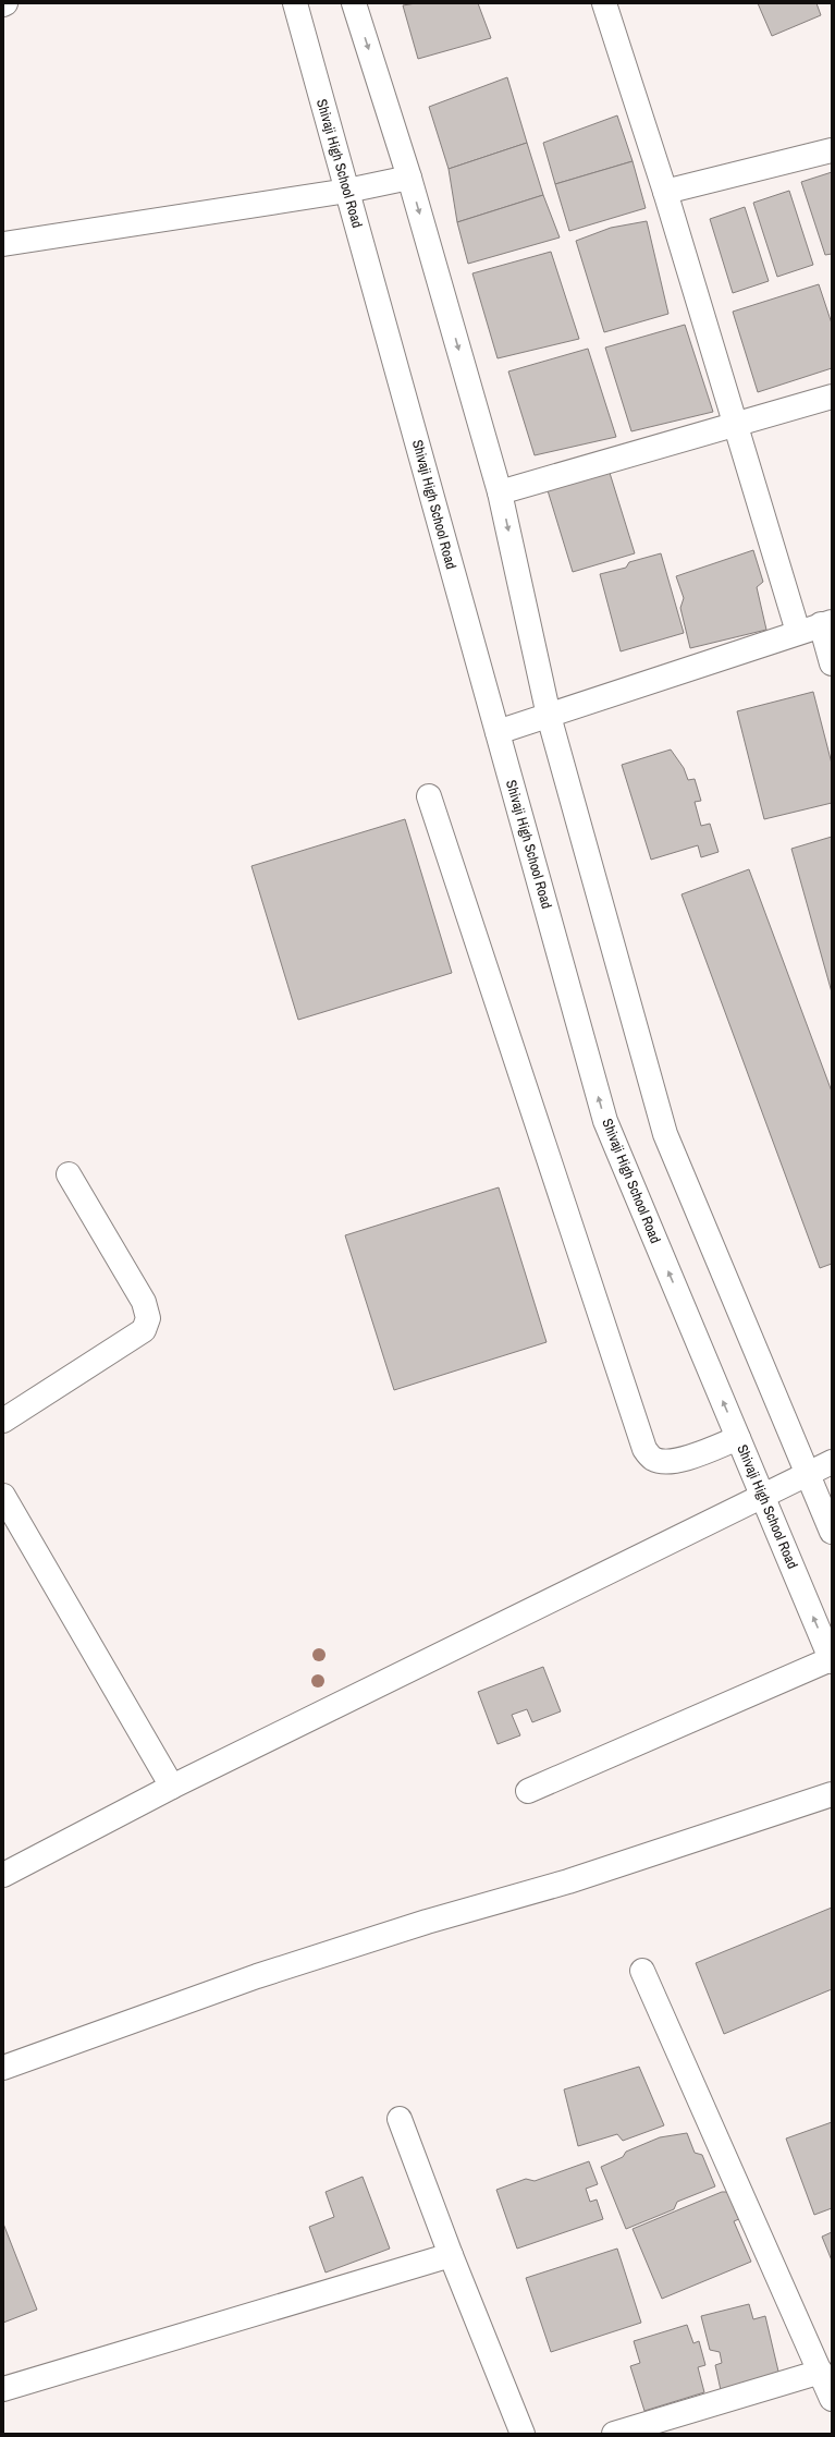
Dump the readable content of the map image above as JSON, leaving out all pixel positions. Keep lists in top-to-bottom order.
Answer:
{
  "streets": {
    "street": ["Shivaji High School Road"]
  }
}
